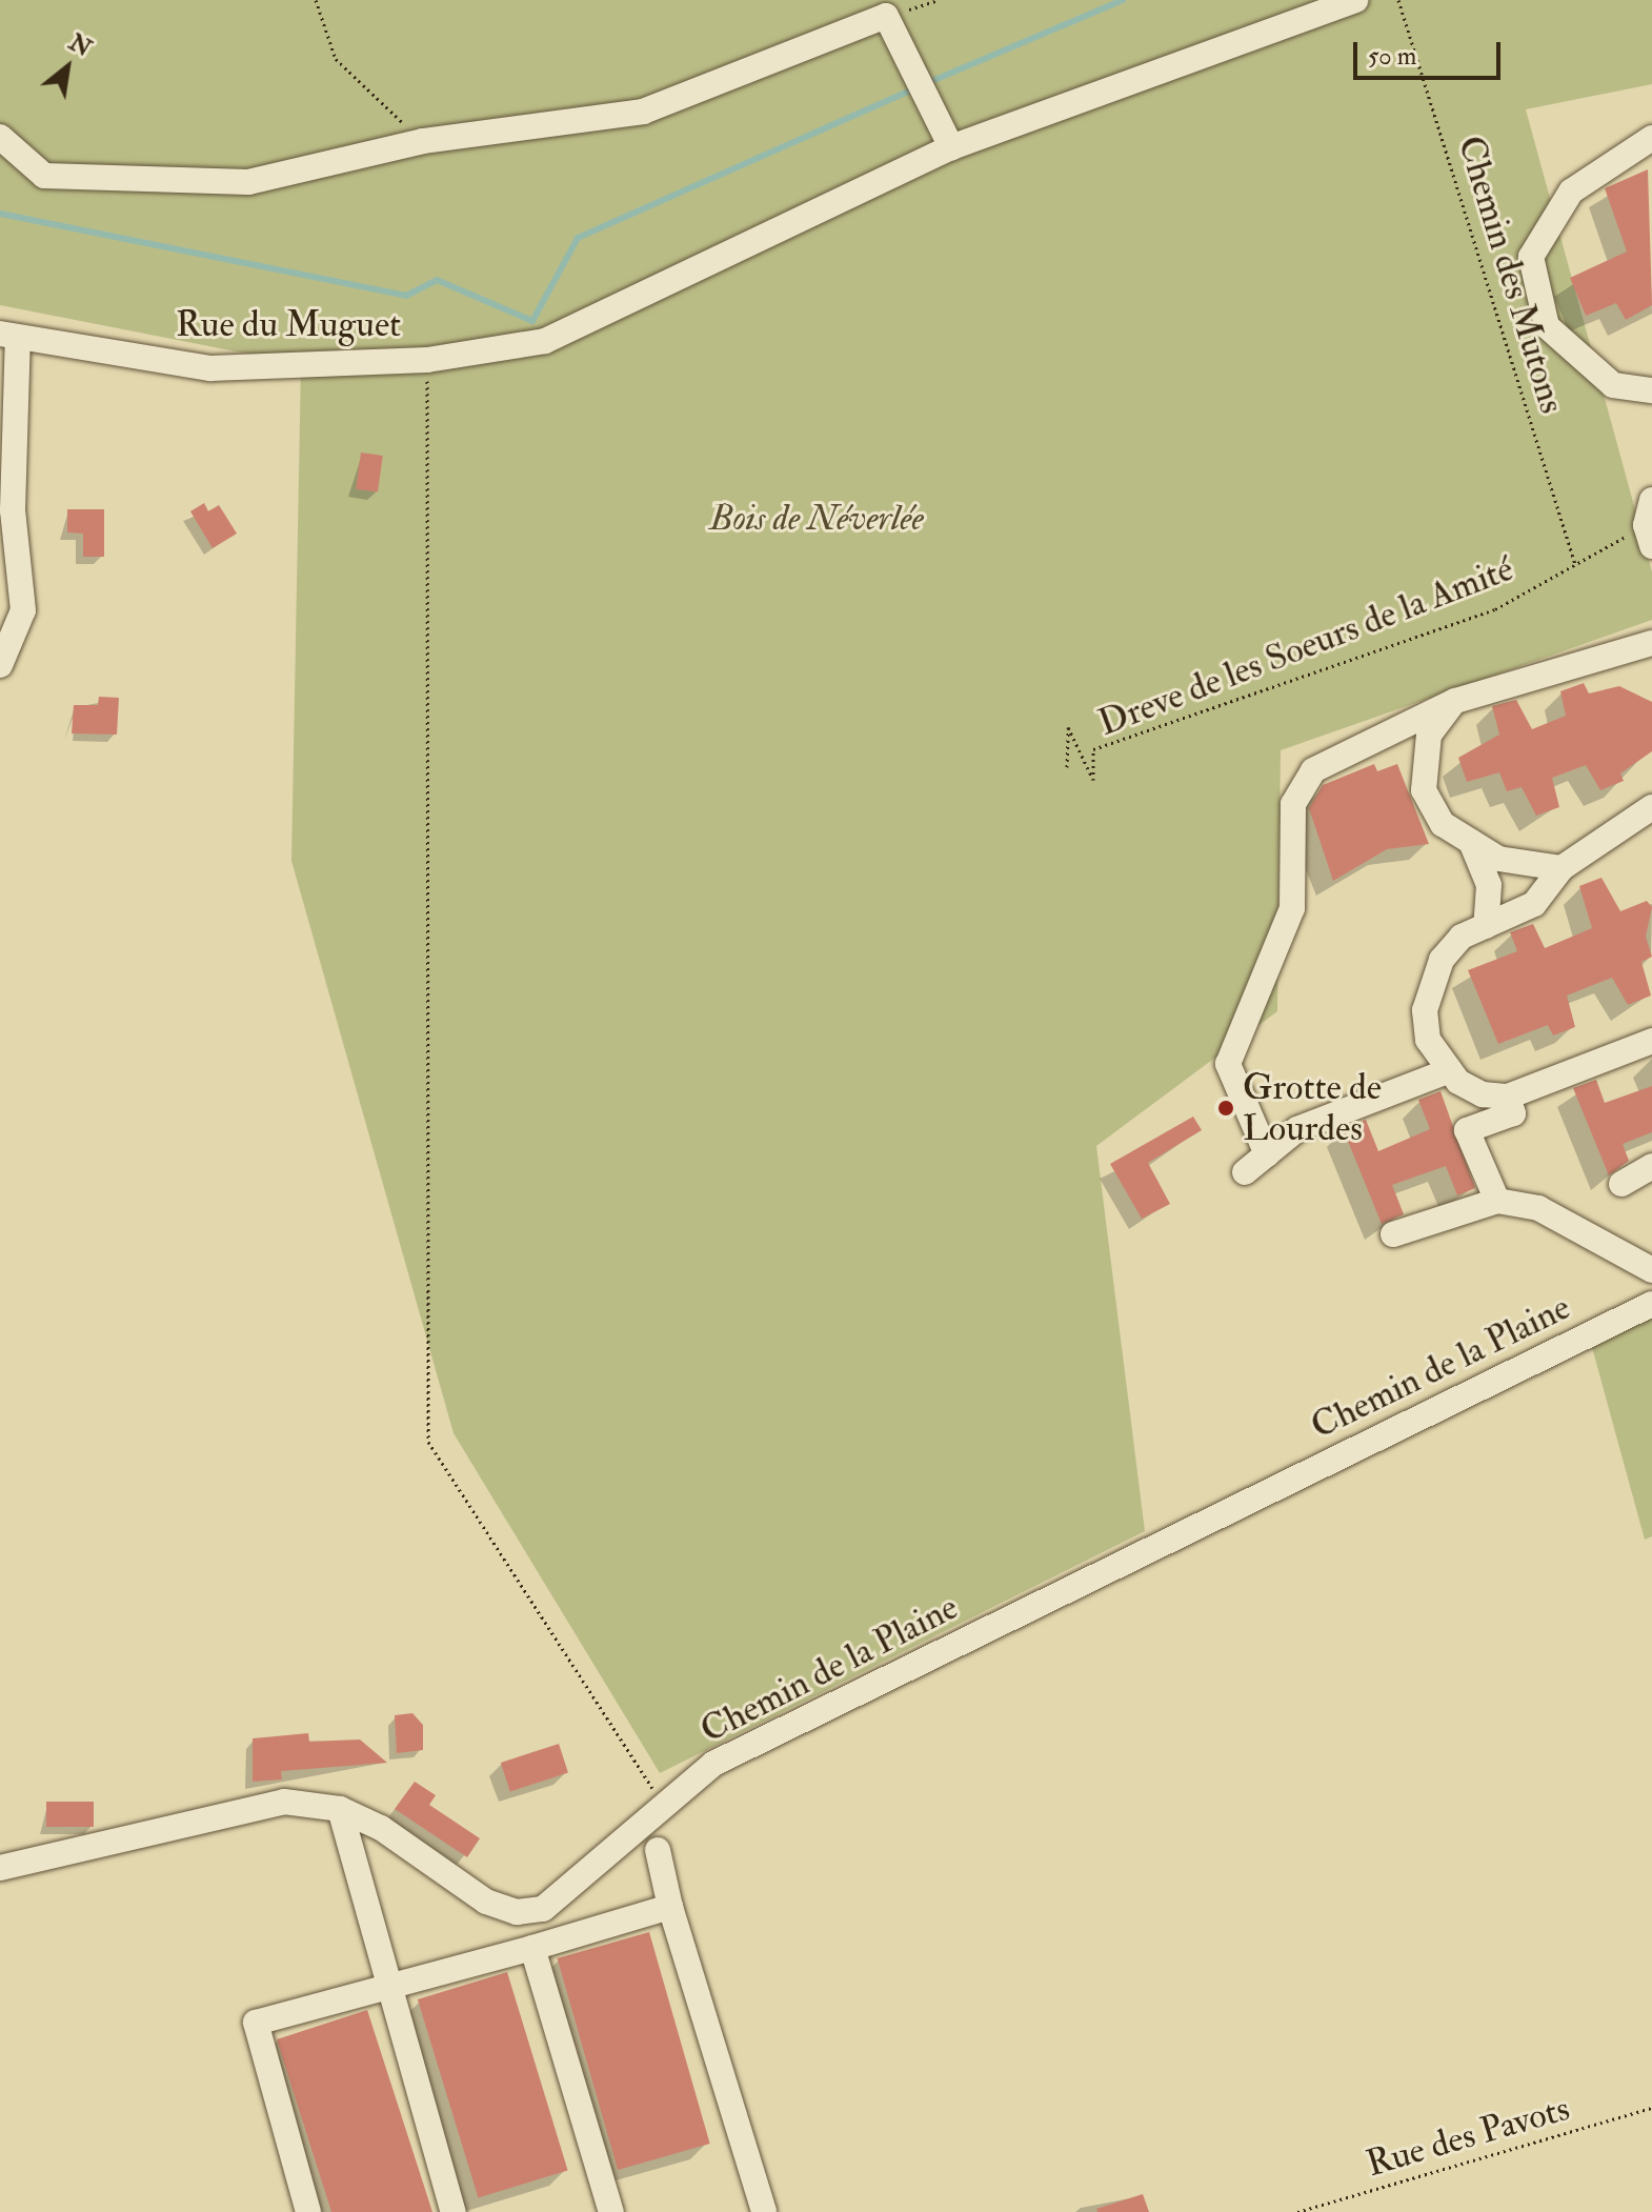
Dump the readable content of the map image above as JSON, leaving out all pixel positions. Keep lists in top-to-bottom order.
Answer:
{
  "streets": {
    "street": ["Rue du Muguet", "Chemin de la Plaine"],
    "path": ["Chemin des Mutons", "Dreve de les Soeurs de la Amité", "Rue des Pavots"]
  },
  "crossings": [
    ["Chemin des Mutons", "Dreve de les Soeurs de la Amité"]
  ],
  "parks": ["Bois de Néverlée"],
  "places": ["Grotte de Lourdes"],
  "scale_bar": "50 m",
  "north": "top right"
}
